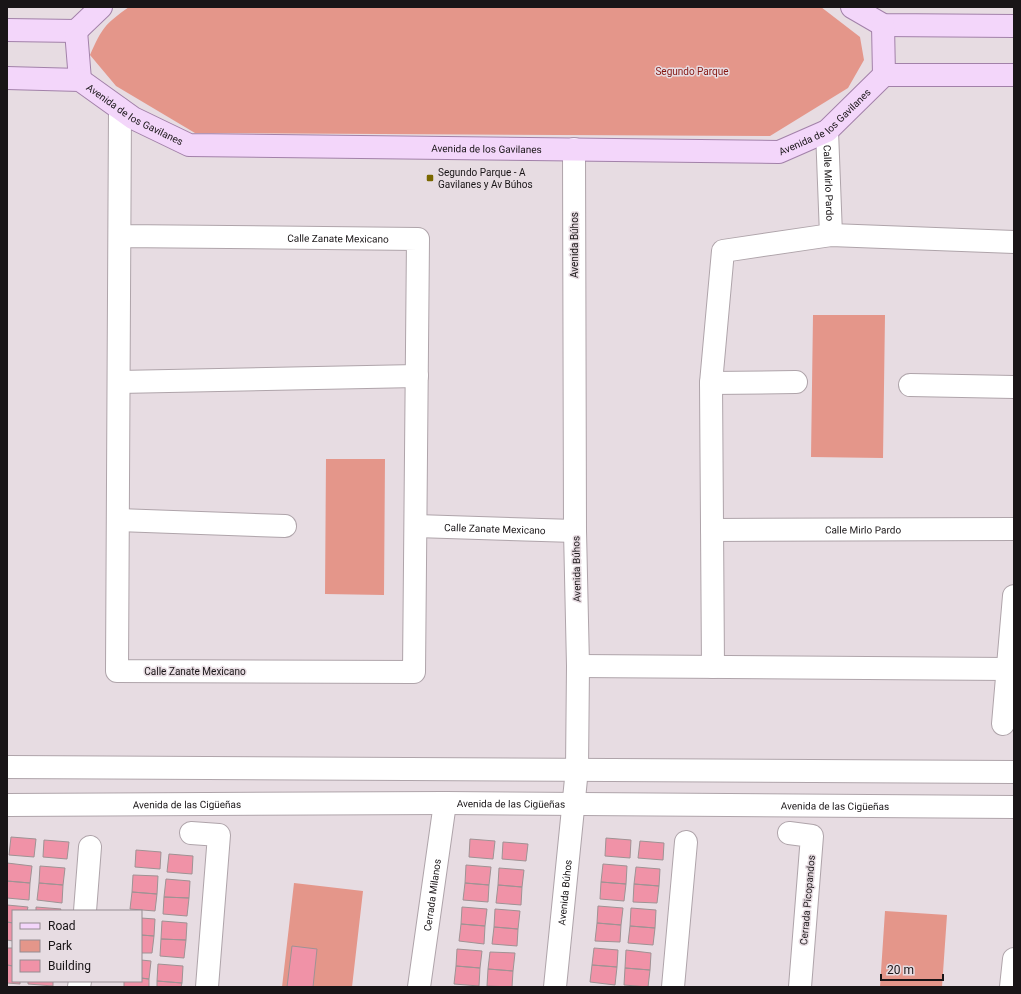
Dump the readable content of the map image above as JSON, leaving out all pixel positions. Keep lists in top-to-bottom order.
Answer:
{
  "streets": {
    "main road": ["Avenida de los Gavilanes"],
    "street": [
      "Calle Mirlo Pardo",
      "Calle Zanate Mexicano",
      "Avenida Búhos",
      "Avenida de las Cigüeñas",
      "Cerrada Milanos",
      "Cerrada Picopandos"
    ]
  },
  "crossings": [
    ["Avenida de los Gavilanes", "Calle Mirlo Pardo"],
    ["Avenida de los Gavilanes", "Calle Zanate Mexicano"],
    ["Avenida de los Gavilanes", "Avenida Búhos"],
    ["Calle Zanate Mexicano", "Avenida Búhos"],
    ["Avenida Búhos", "Avenida de las Cigüeñas"],
    ["Avenida de las Cigüeñas", "Cerrada Milanos"]
  ],
  "parks": ["Segundo Parque"],
  "places": {
    "transit": ["Segundo Parque - A Gavilanes y Av Búhos"]
  },
  "legend": ["Road", "Park", "Building"],
  "scale_bar": "20 m"
}
